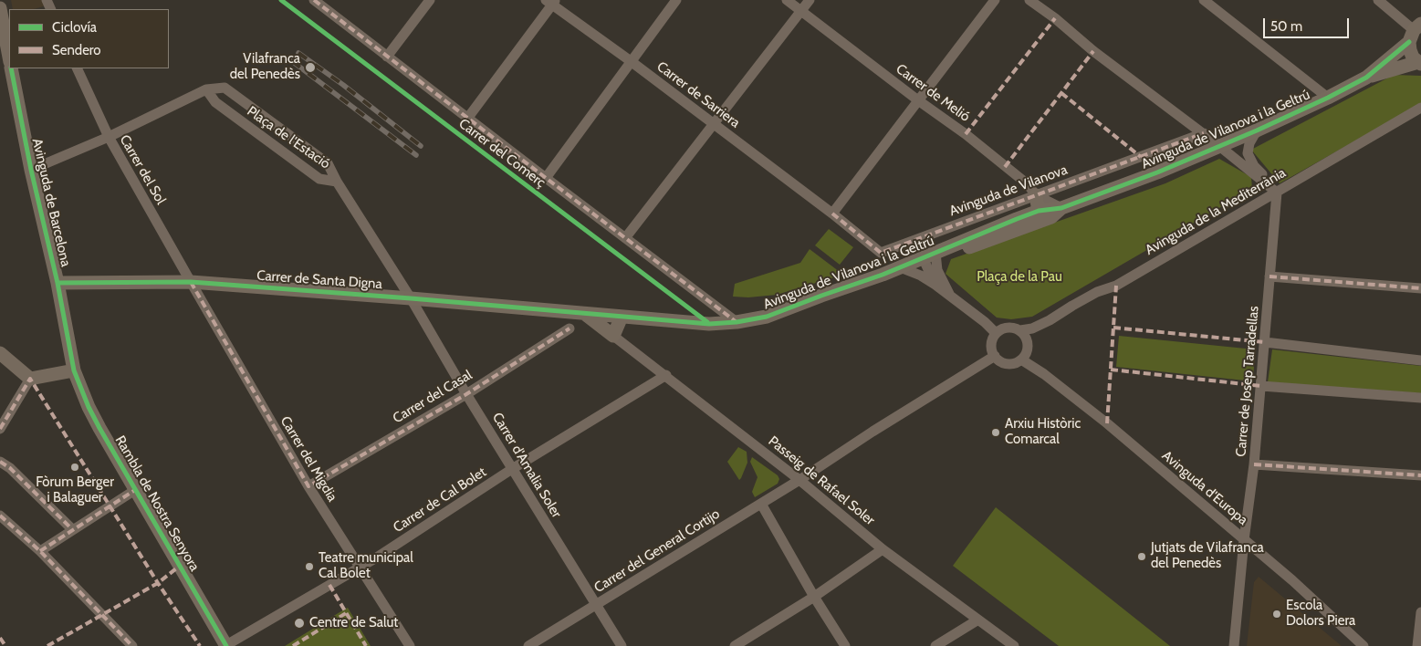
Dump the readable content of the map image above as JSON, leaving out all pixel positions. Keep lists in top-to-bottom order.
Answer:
{
  "streets": {
    "street": [
      "Carrer de Melió",
      "Carrer de Sarriera",
      "Avinguda de Vilanova i la Geltrú",
      "Plaça de l'Estació",
      "Carrer del Comerç",
      "Carrer del Sol",
      "Avinguda de Vilanova",
      "Avinguda de Barcelona",
      "Avinguda de la Mediterrània",
      "Carrer de Santa Digna",
      "Carrer de Josep Tarradellas",
      "Carrer del Casal",
      "Carrer del Migdia",
      "Carrer d'Amalia Soler",
      "Passeig de Rafael Soler",
      "Avinguda d'Europa",
      "Carrer de Cal Bolet",
      "Rambla de Nostra Senyora",
      "Carrer del General Cortijo"
    ]
  },
  "crossings": [
    ["Carrer de Melió", "Avinguda de Vilanova i la Geltrú"],
    ["Carrer de Melió", "Avinguda de Vilanova"],
    ["Carrer de Sarriera", "Avinguda de Vilanova"],
    ["Avinguda de Vilanova i la Geltrú", "Carrer del Comerç"],
    ["Avinguda de Vilanova i la Geltrú", "Carrer de Santa Digna"],
    ["Plaça de l'Estació", "Carrer d'Amalia Soler"],
    ["Carrer del Sol", "Carrer de Santa Digna"],
    ["Carrer del Sol", "Carrer del Migdia"],
    ["Avinguda de Barcelona", "Carrer de Santa Digna"],
    ["Avinguda de Barcelona", "Rambla de Nostra Senyora"],
    ["Avinguda de la Mediterrània", "Carrer de Josep Tarradellas"],
    ["Avinguda de la Mediterrània", "Avinguda d'Europa"],
    ["Avinguda de la Mediterrània", "Carrer del General Cortijo"],
    ["Carrer de Santa Digna", "Carrer del Migdia"],
    ["Carrer de Santa Digna", "Carrer d'Amalia Soler"],
    ["Carrer de Josep Tarradellas", "Avinguda d'Europa"],
    ["Carrer del Casal", "Carrer del Migdia"],
    ["Carrer del Casal", "Carrer d'Amalia Soler"],
    ["Carrer del Migdia", "Carrer de Cal Bolet"],
    ["Carrer d'Amalia Soler", "Carrer de Cal Bolet"],
    ["Carrer d'Amalia Soler", "Carrer del General Cortijo"],
    ["Passeig de Rafael Soler", "Carrer de Cal Bolet"],
    ["Passeig de Rafael Soler", "Carrer del General Cortijo"],
    ["Avinguda d'Europa", "Carrer del General Cortijo"],
    ["Carrer de Cal Bolet", "Rambla de Nostra Senyora"]
  ],
  "parks": ["Plaça de la Pau"],
  "places": [
    "Vilafranca del Penedès",
    "Arxiu Històric Comarcal",
    "Fòrum Berger i Balaguer",
    "Jutjats de Vilafranca del Penedès",
    "Teatre municipal Cal Bolet",
    "Escola Dolors Piera",
    "Centre de Salut"
  ],
  "legend": ["Ciclovía", "Sendero"],
  "scale_bar": "50 m"
}
